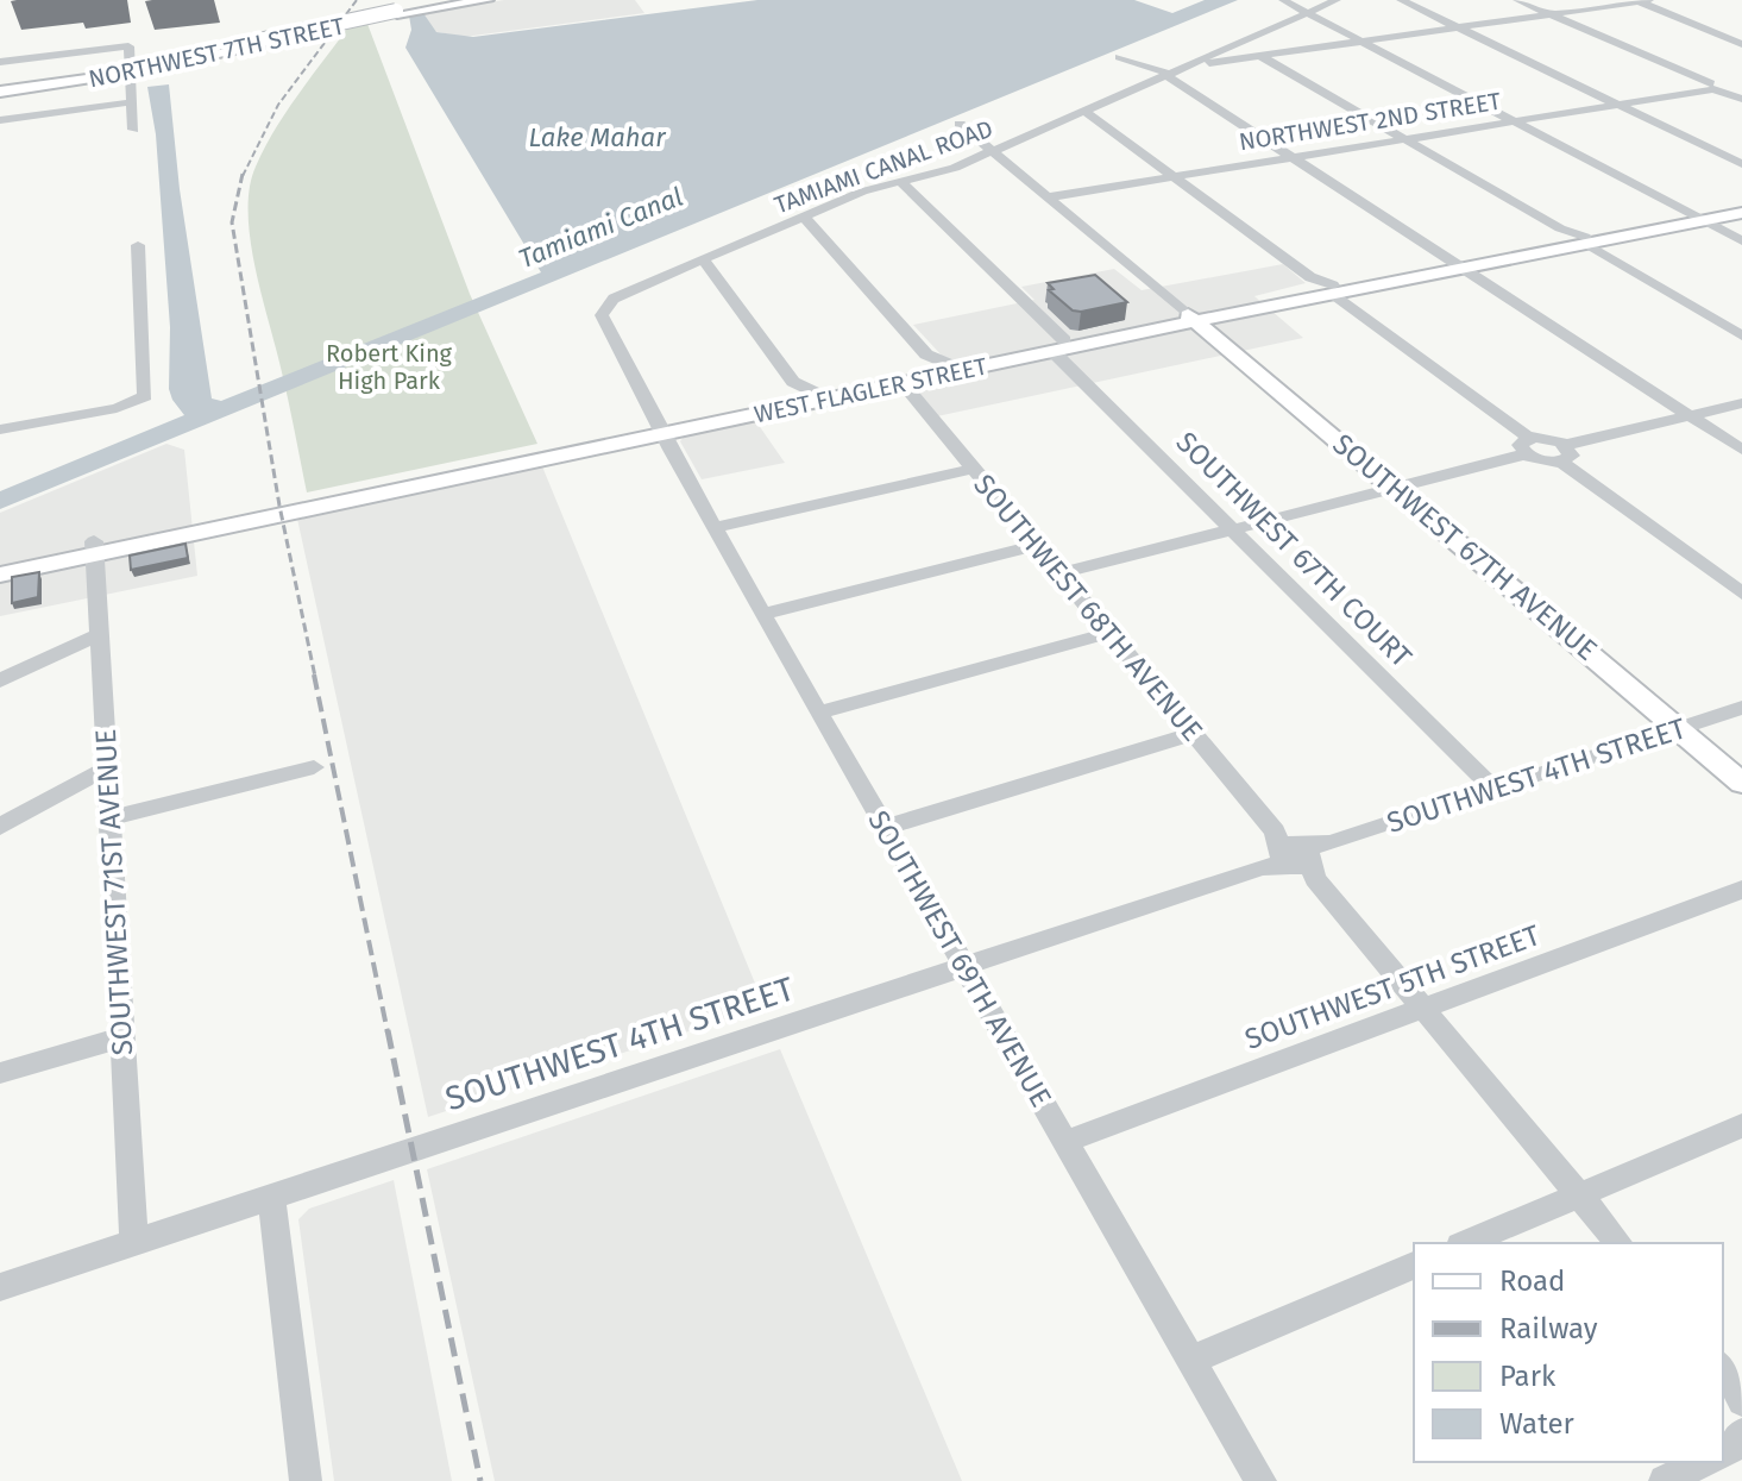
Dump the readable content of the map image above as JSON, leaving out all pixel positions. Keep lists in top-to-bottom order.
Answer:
{
  "streets": {
    "main road": ["NORTHWEST 7TH STREET", "WEST FLAGLER STREET", "SOUTHWEST 67TH AVENUE"],
    "street": [
      "NORTHWEST 2ND STREET",
      "TAMIAMI CANAL ROAD",
      "SOUTHWEST 67TH COURT",
      "SOUTHWEST 68TH AVENUE",
      "SOUTHWEST 4TH STREET",
      "SOUTHWEST 71ST AVENUE",
      "SOUTHWEST 69TH AVENUE",
      "SOUTHWEST 5TH STREET"
    ]
  },
  "crossings": [
    ["TAMIAMI CANAL ROAD", "SOUTHWEST 67TH COURT"],
    ["TAMIAMI CANAL ROAD", "SOUTHWEST 69TH AVENUE"],
    ["WEST FLAGLER STREET", "SOUTHWEST 67TH AVENUE"],
    ["WEST FLAGLER STREET", "SOUTHWEST 67TH COURT"],
    ["WEST FLAGLER STREET", "SOUTHWEST 68TH AVENUE"],
    ["WEST FLAGLER STREET", "SOUTHWEST 71ST AVENUE"],
    ["WEST FLAGLER STREET", "SOUTHWEST 69TH AVENUE"],
    ["SOUTHWEST 67TH AVENUE", "SOUTHWEST 4TH STREET"],
    ["SOUTHWEST 67TH COURT", "SOUTHWEST 4TH STREET"],
    ["SOUTHWEST 68TH AVENUE", "SOUTHWEST 4TH STREET"],
    ["SOUTHWEST 68TH AVENUE", "SOUTHWEST 5TH STREET"],
    ["SOUTHWEST 4TH STREET", "SOUTHWEST 71ST AVENUE"],
    ["SOUTHWEST 4TH STREET", "SOUTHWEST 69TH AVENUE"],
    ["SOUTHWEST 69TH AVENUE", "SOUTHWEST 5TH STREET"]
  ],
  "water": ["Lake Mahar", "Tamiami Canal"],
  "parks": ["Robert King High Park"],
  "legend": [
    "Road",
    "Railway",
    "Park",
    "Water"
  ]
}
